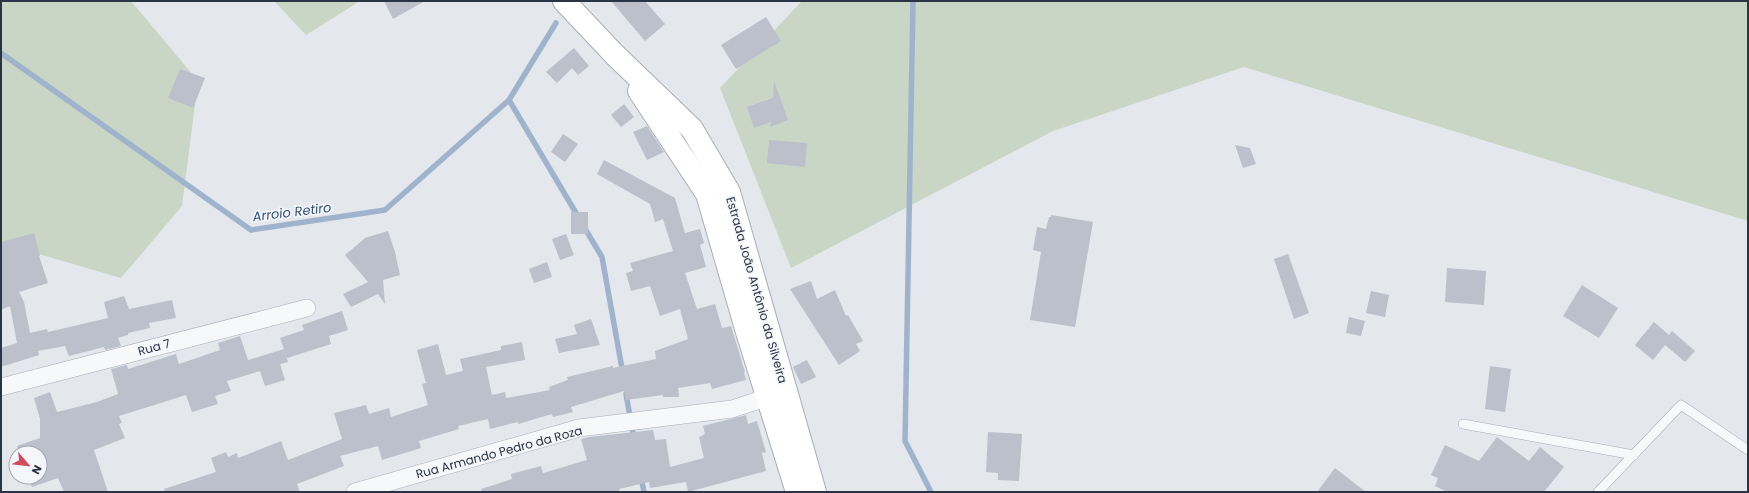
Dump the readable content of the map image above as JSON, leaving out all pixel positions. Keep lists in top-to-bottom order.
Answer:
{
  "streets": {
    "main road": ["Estrada João Antônio da Silveira"],
    "street": ["Rua 7", "Rua Armando Pedro da Roza"]
  },
  "crossings": [
    ["Estrada João Antônio da Silveira", "Rua Armando Pedro da Roza"]
  ],
  "water": ["Arroio Retiro"],
  "north": "bottom right"
}
